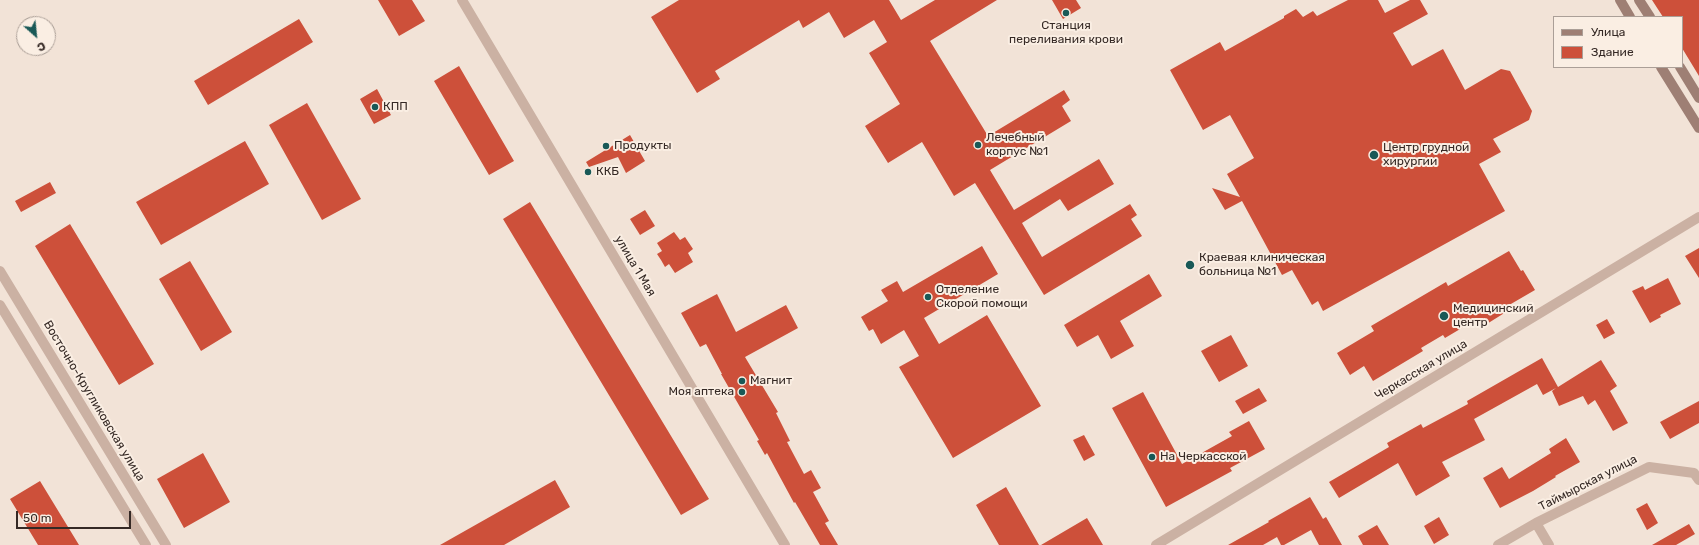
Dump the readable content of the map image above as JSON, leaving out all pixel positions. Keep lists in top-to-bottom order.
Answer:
{
  "streets": {
    "street": [
      "улица 1 Мая",
      "Черкасская улица",
      "Восточно-Кругликовская улица",
      "Таймырская улица"
    ]
  },
  "places": [
    "Станция переливания крови",
    "КПП",
    "Лечебный корпус №1",
    "Продукты",
    "Центр грудной хирургии",
    "ККБ",
    "Краевая клиническая больница №1",
    "Отделение Скорой помощи",
    "Медицинский центр",
    "Магнит",
    "Моя аптека",
    "На Черкасской"
  ],
  "legend": ["Улица", "Здание"],
  "scale_bar": "50 m",
  "north": "bottom right"
}
